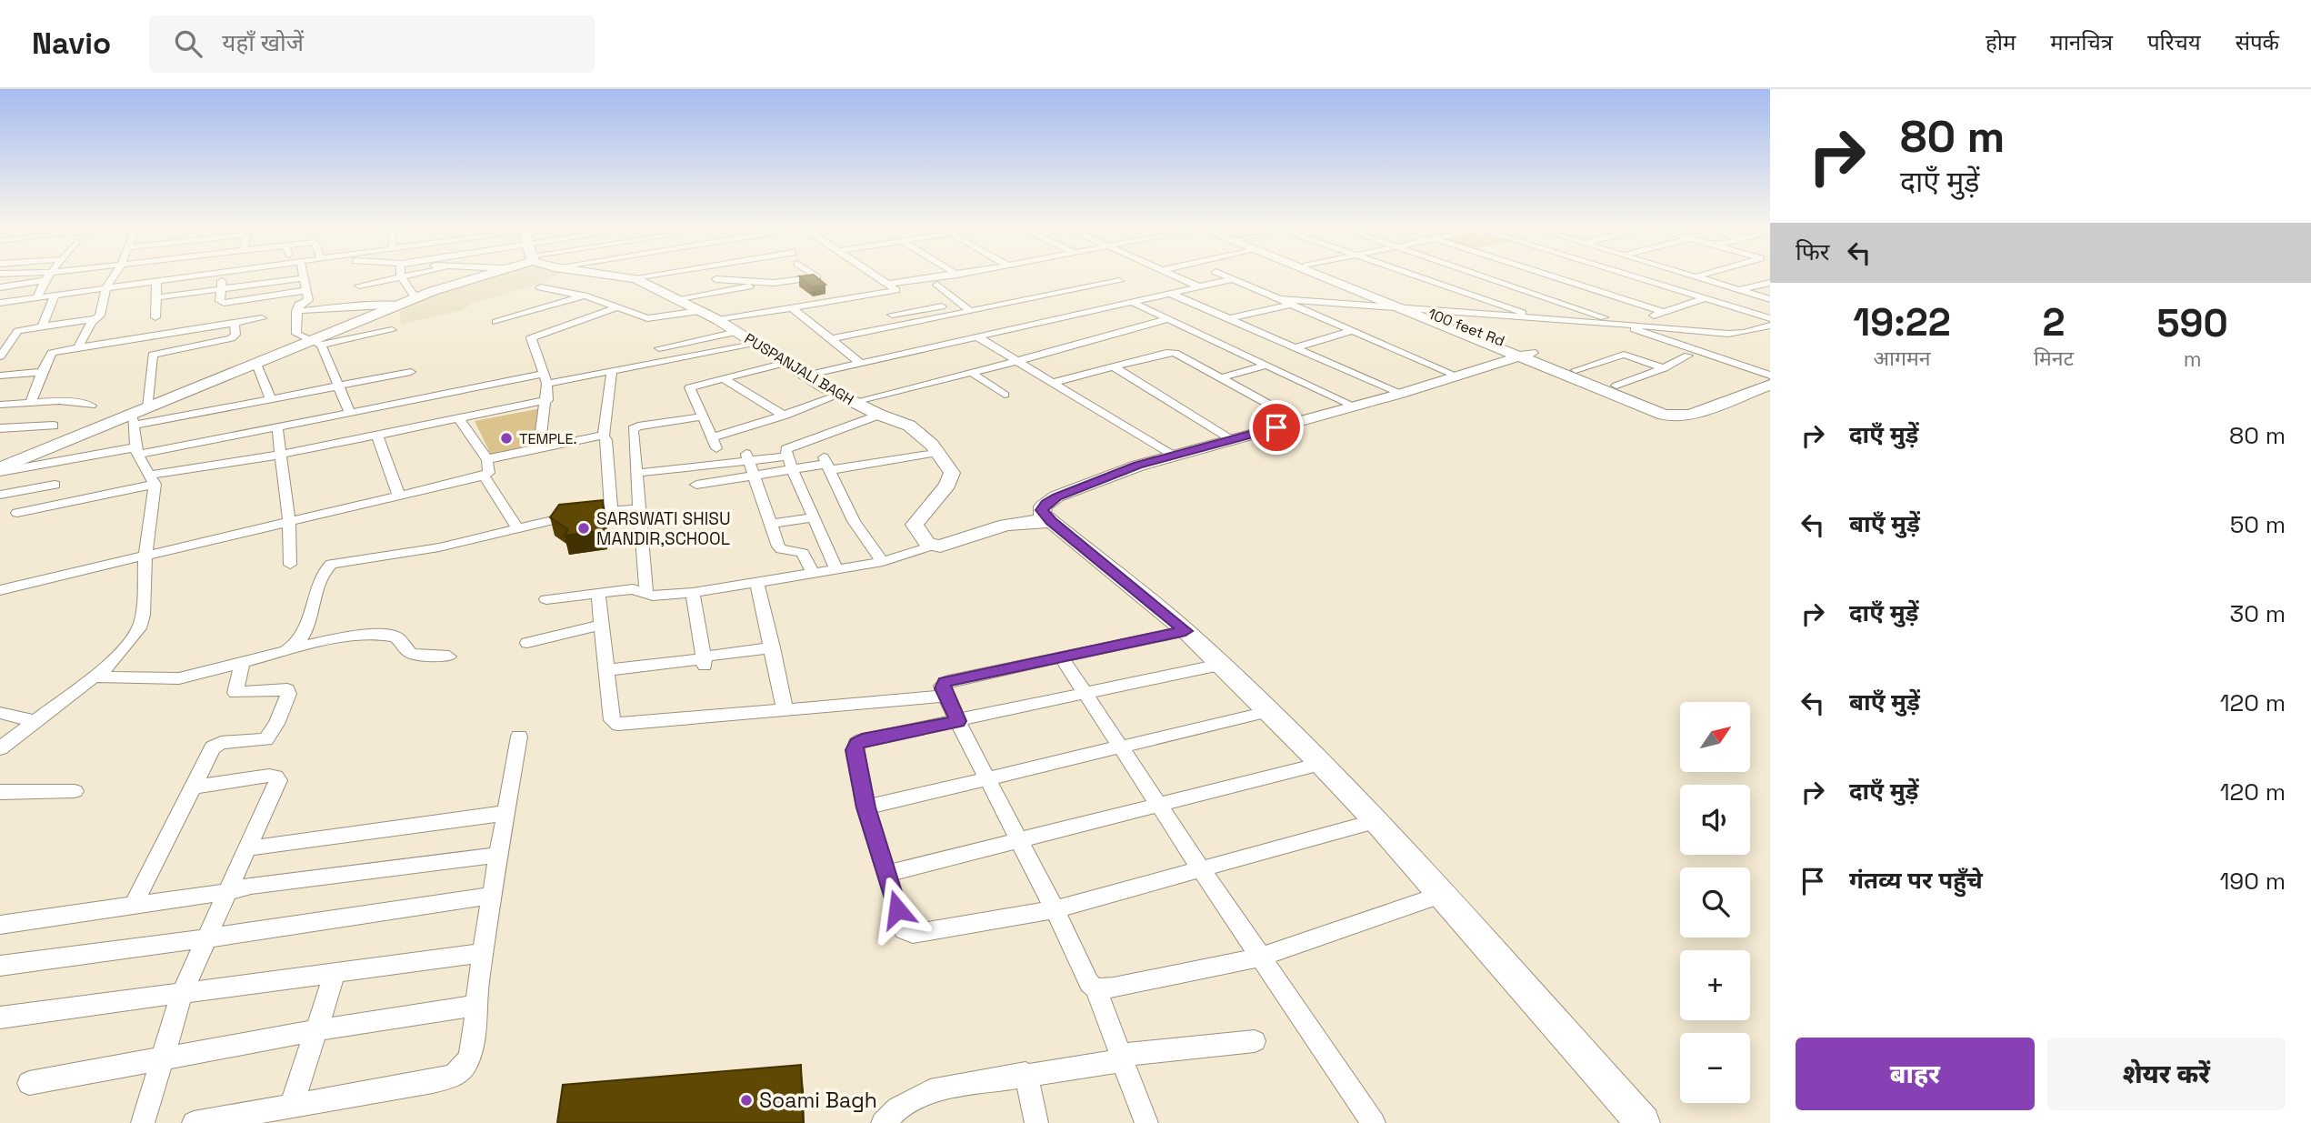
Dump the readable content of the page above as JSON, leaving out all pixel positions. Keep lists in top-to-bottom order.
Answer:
{
  "streets": {
    "street": ["100 feet Rd", "PUSPANJALI BAGH"]
  },
  "places": ["TEMPLE.", "SARSWATI SHISU MANDIR,SCHOOL", "Soami Bagh"],
  "north": "top right",
  "page": {
    "header": "Navio",
    "search": "यहाँ खोजें",
    "nav": [
      "होम",
      "मानचित्र",
      "परिचय",
      "संपर्क"
    ],
    "turn": ["80 m", "दाएँ मुड़ें"],
    "then": "फिर",
    "eta": [
      "19:22",
      "आगमन",
      "2",
      "मिनट",
      "590",
      "m"
    ],
    "list": [
      {
        "name": "दाएँ मुड़ें",
        "value": "80 m"
      },
      {
        "name": "बाएँ मुड़ें",
        "value": "50 m"
      },
      {
        "name": "दाएँ मुड़ें",
        "value": "30 m"
      },
      {
        "name": "बाएँ मुड़ें",
        "value": "120 m"
      },
      {
        "name": "दाएँ मुड़ें",
        "value": "120 m"
      },
      {
        "name": "गंतव्य पर पहुँचे",
        "value": "190 m"
      }
    ],
    "map_buttons": ["+", "−"],
    "buttons": ["बाहर", "शेयर करें"]
  }
}
